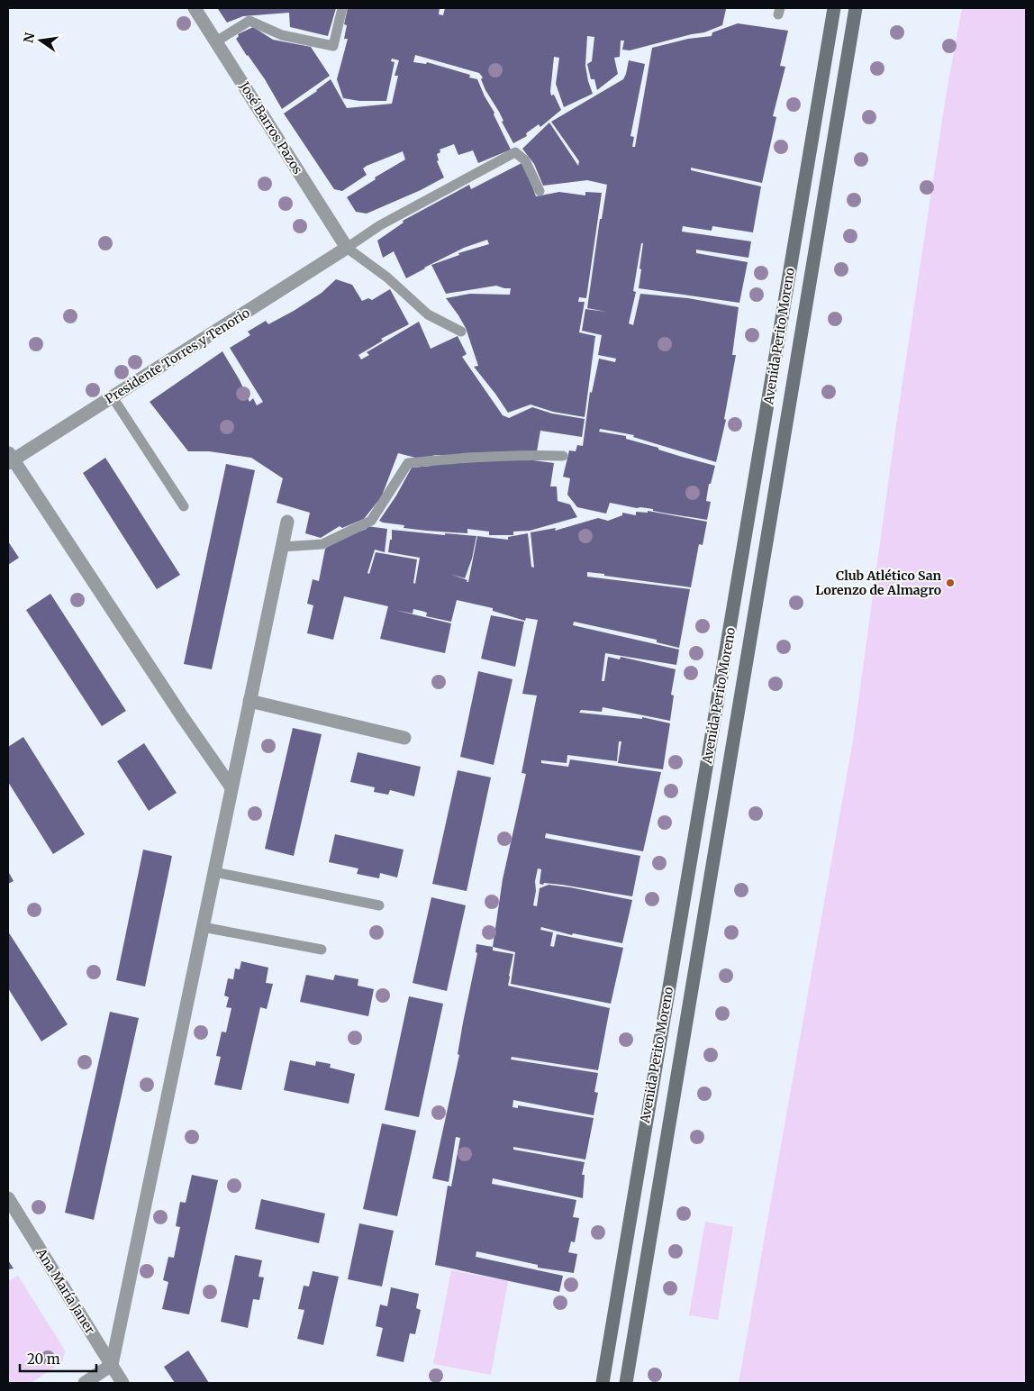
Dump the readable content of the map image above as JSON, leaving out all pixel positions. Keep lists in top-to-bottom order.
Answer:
{
  "streets": {
    "main road": ["Avenida Perito Moreno"],
    "street": ["José Barros Pazos", "Presidente Torres y Tenorio", "Ana María Janer"]
  },
  "crossings": [
    ["José Barros Pazos", "Presidente Torres y Tenorio"]
  ],
  "places": ["Club Atlético San Lorenzo de Almagro"],
  "scale_bar": "20 m",
  "north": "left"
}
